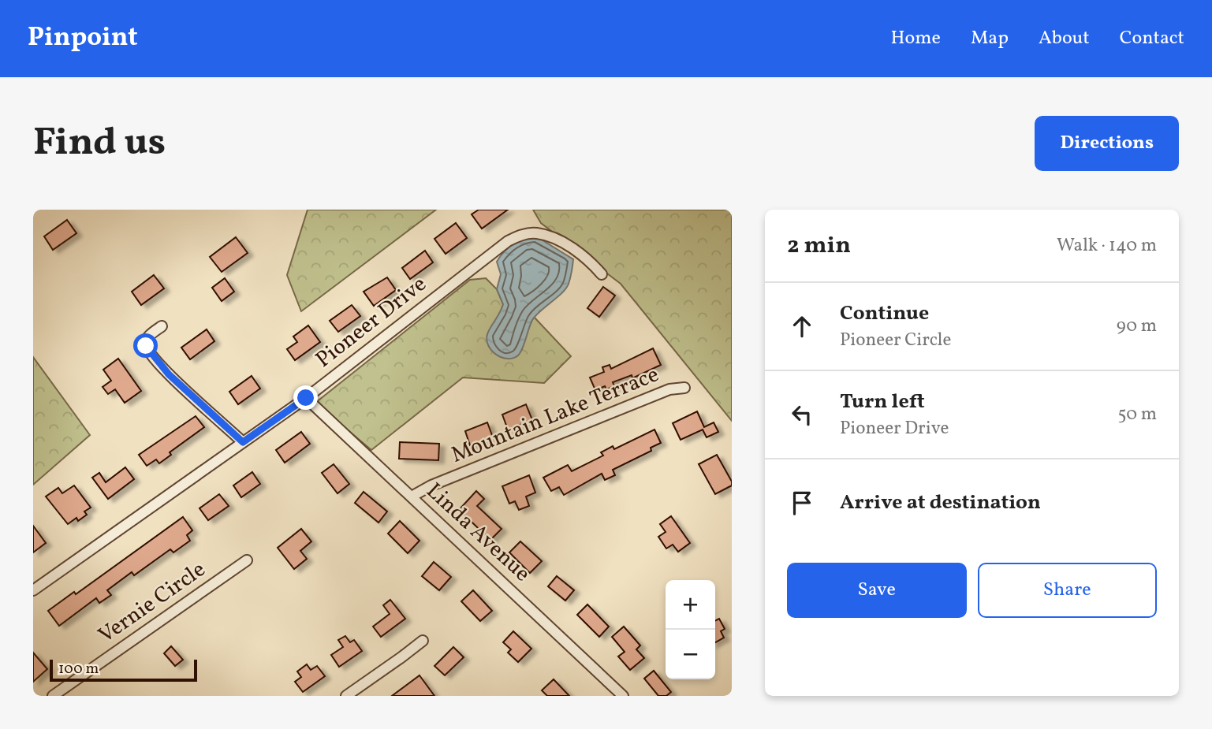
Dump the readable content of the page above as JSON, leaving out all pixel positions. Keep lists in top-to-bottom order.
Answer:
{
  "streets": {
    "street": [
      "Pioneer Drive",
      "Mountain Lake Terrace",
      "Linda Avenue",
      "Vernie Circle"
    ]
  },
  "crossings": [
    ["Pioneer Drive", "Linda Avenue"],
    ["Mountain Lake Terrace", "Linda Avenue"]
  ],
  "scale_bar": "100 m",
  "page": {
    "header": "Pinpoint",
    "nav": [
      "Home",
      "Map",
      "About",
      "Contact"
    ],
    "buttons": [
      "Directions",
      ["Save", "Share"]
    ],
    "title": "Find us",
    "heading": ["2 min", "Walk · 140 m"],
    "list": [
      ["Continue", "Pioneer Circle", "90 m"],
      ["Turn left", "Pioneer Drive", "50 m"],
      "Arrive at destination"
    ],
    "map_buttons": ["+", "−"],
    "scale": "100 m"
  }
}
